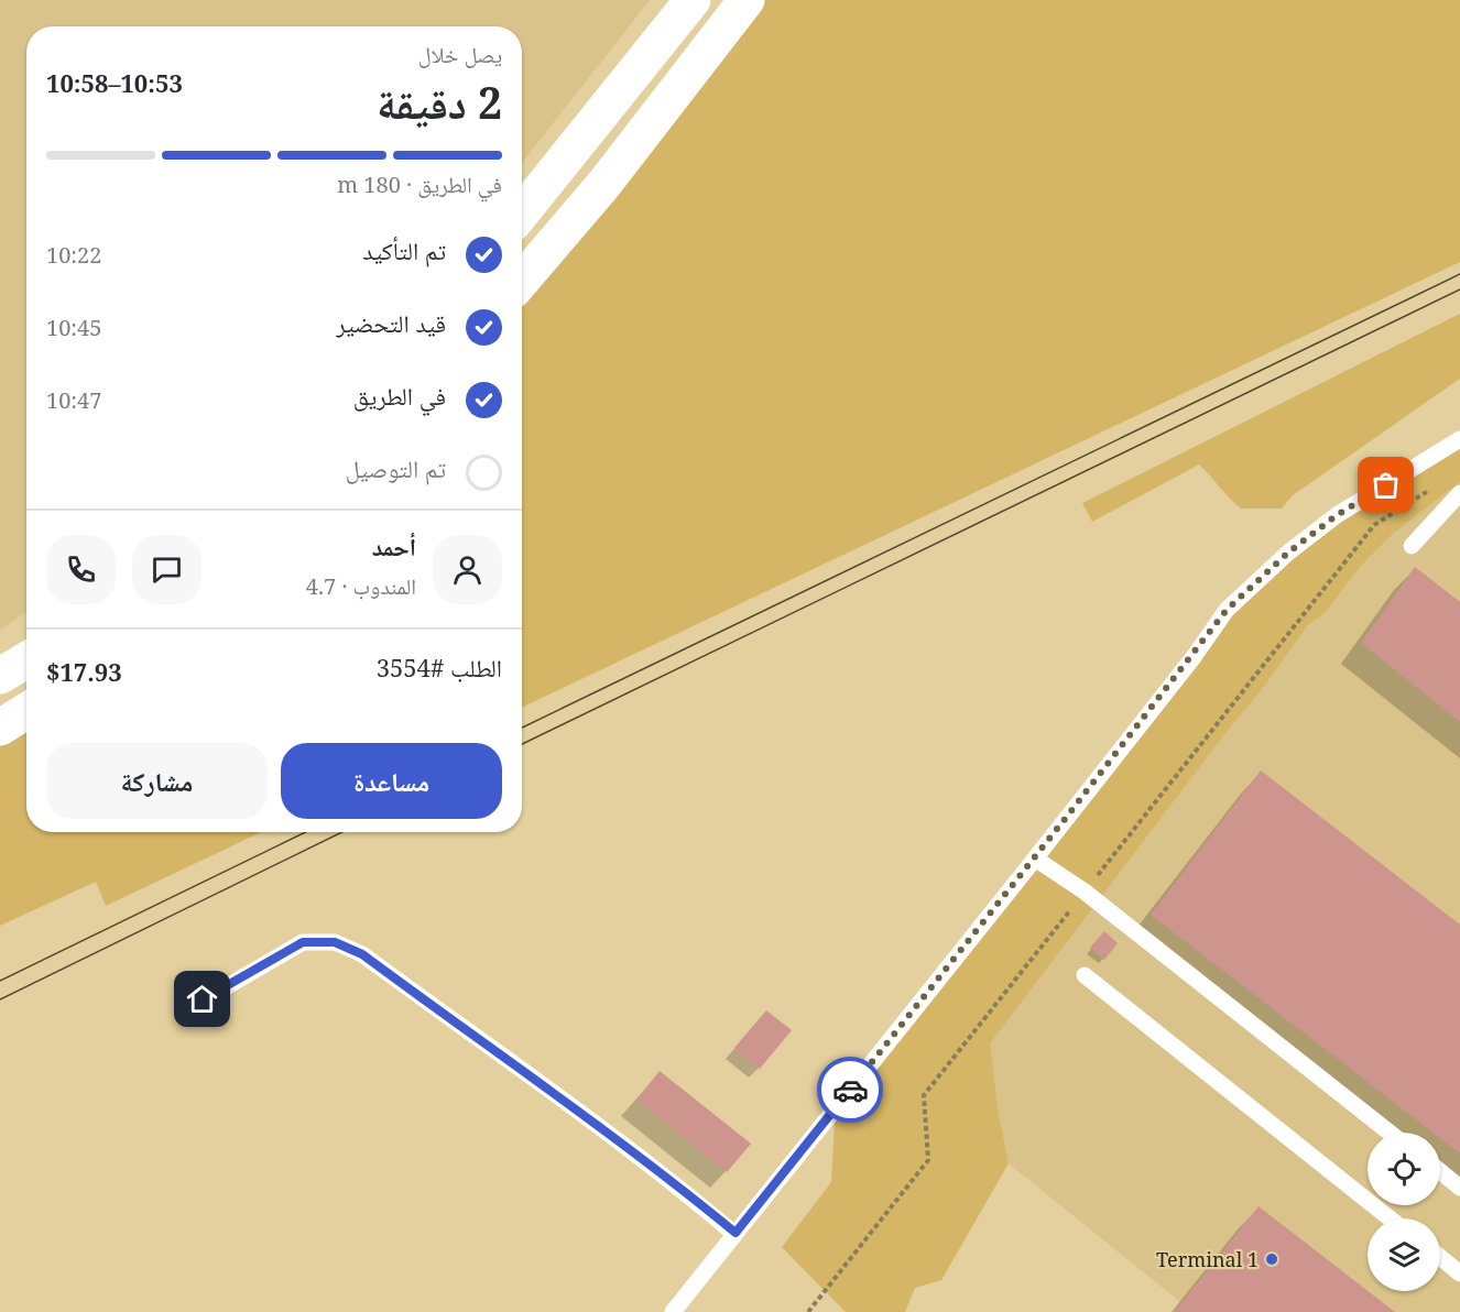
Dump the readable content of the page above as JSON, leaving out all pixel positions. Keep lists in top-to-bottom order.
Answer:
{
  "places": ["Terminal 1"],
  "page": {
    "heading": ["2 دقيقة", "يصل خلال", "10:53–10:58"],
    "panel": [
      "أحمد",
      "المندوب · 4.7",
      "الطلب #3554",
      "$17.93"
    ],
    "bar": "في الطريق · 180 m",
    "list": [
      ["تم التأكيد", "10:22"],
      ["قيد التحضير", "10:45"],
      ["في الطريق", "10:47"],
      "تم التوصيل"
    ],
    "buttons": ["مساعدة", "مشاركة"]
  }
}
